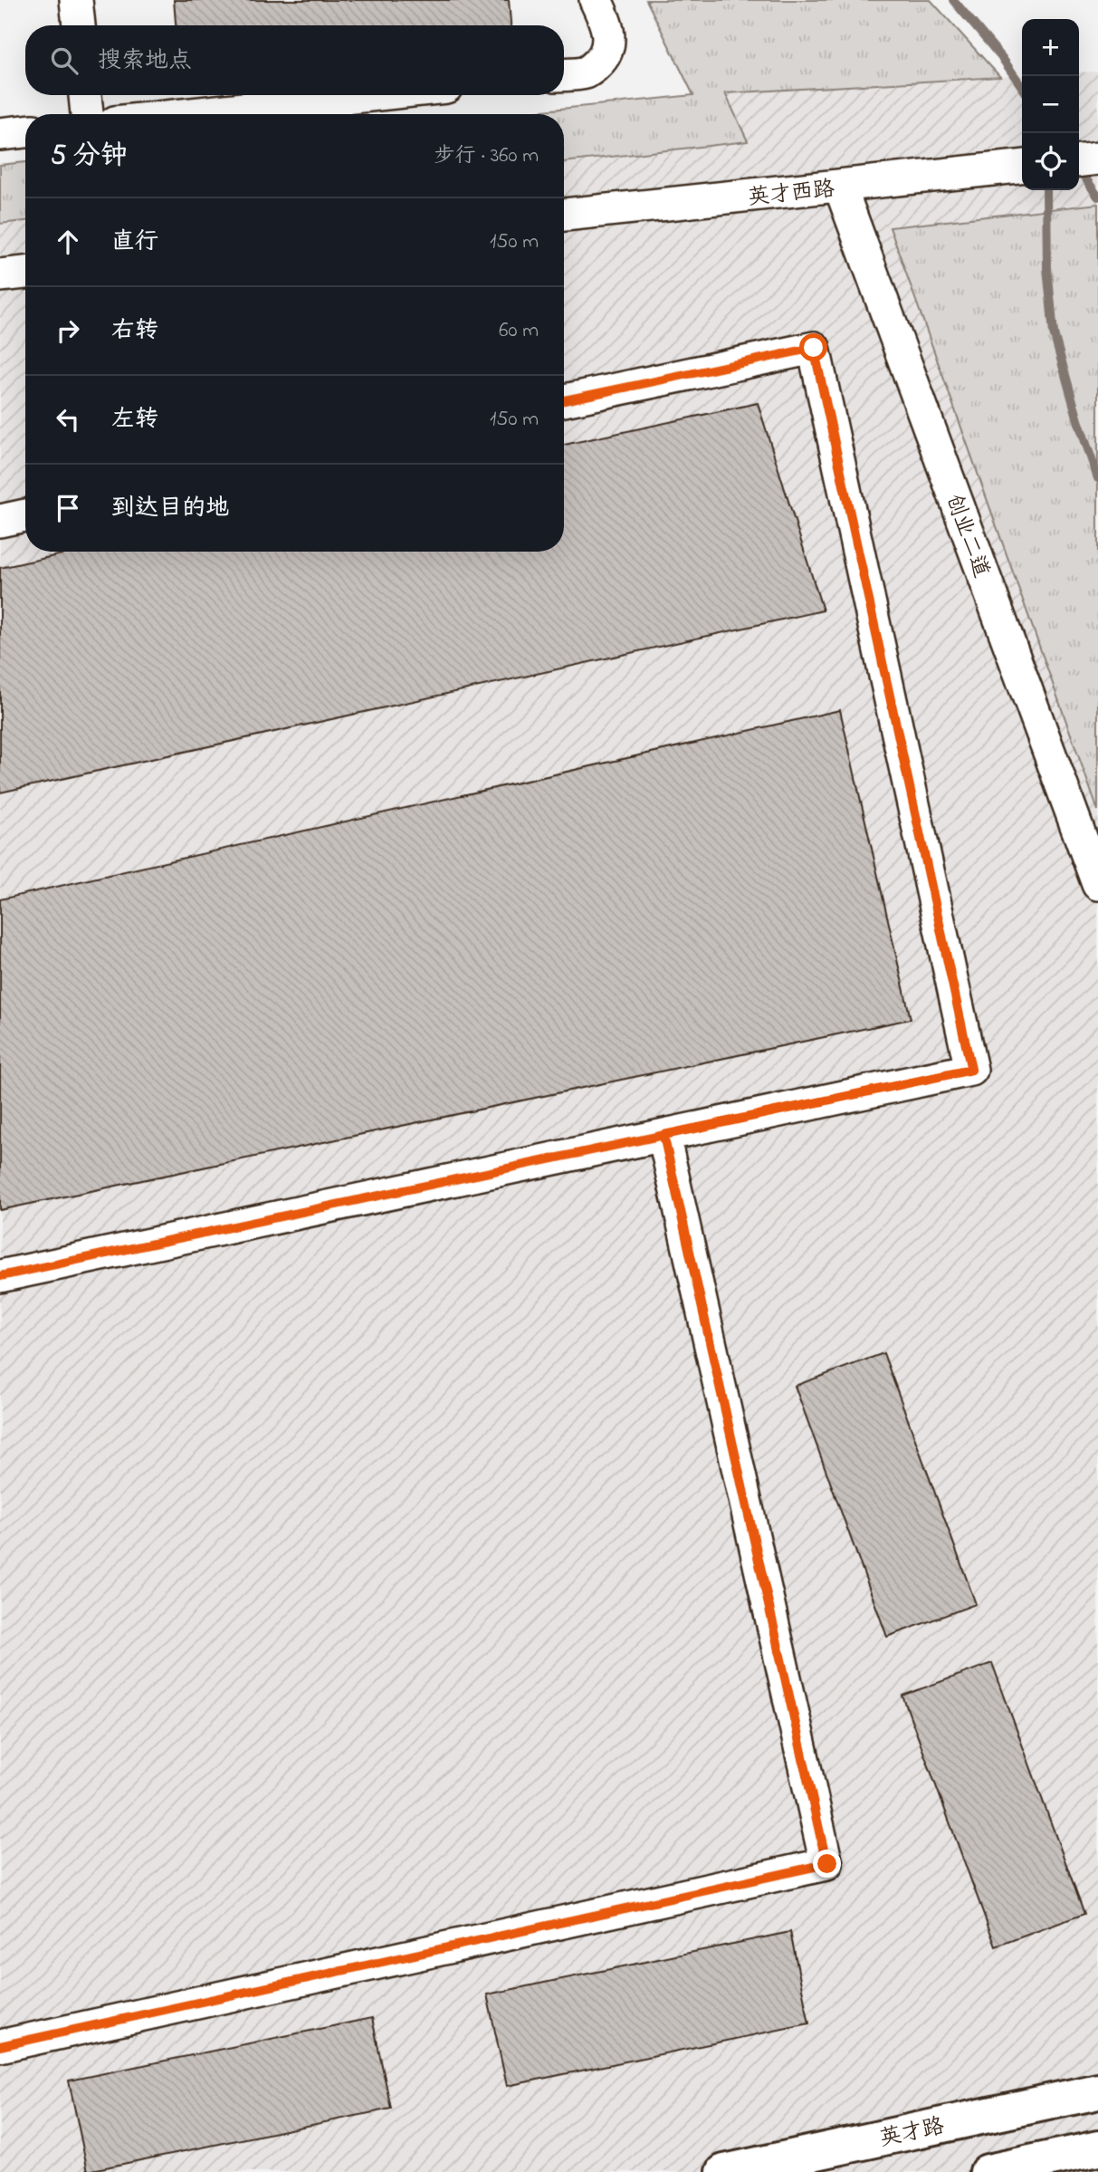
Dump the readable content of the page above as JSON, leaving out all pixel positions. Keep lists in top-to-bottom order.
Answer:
{
  "streets": {
    "main road": ["英才路"],
    "street": ["英才西路", "创业二道"]
  },
  "crossings": [
    ["英才西路", "创业二道"]
  ],
  "page": {
    "map_buttons": ["+", "−"],
    "search": "搜索地点",
    "heading": ["5 分钟", "步行 · 360 m"],
    "list": [
      ["直行", "150 m"],
      ["右转", "60 m"],
      ["左转", "150 m"],
      "到达目的地"
    ]
  }
}
